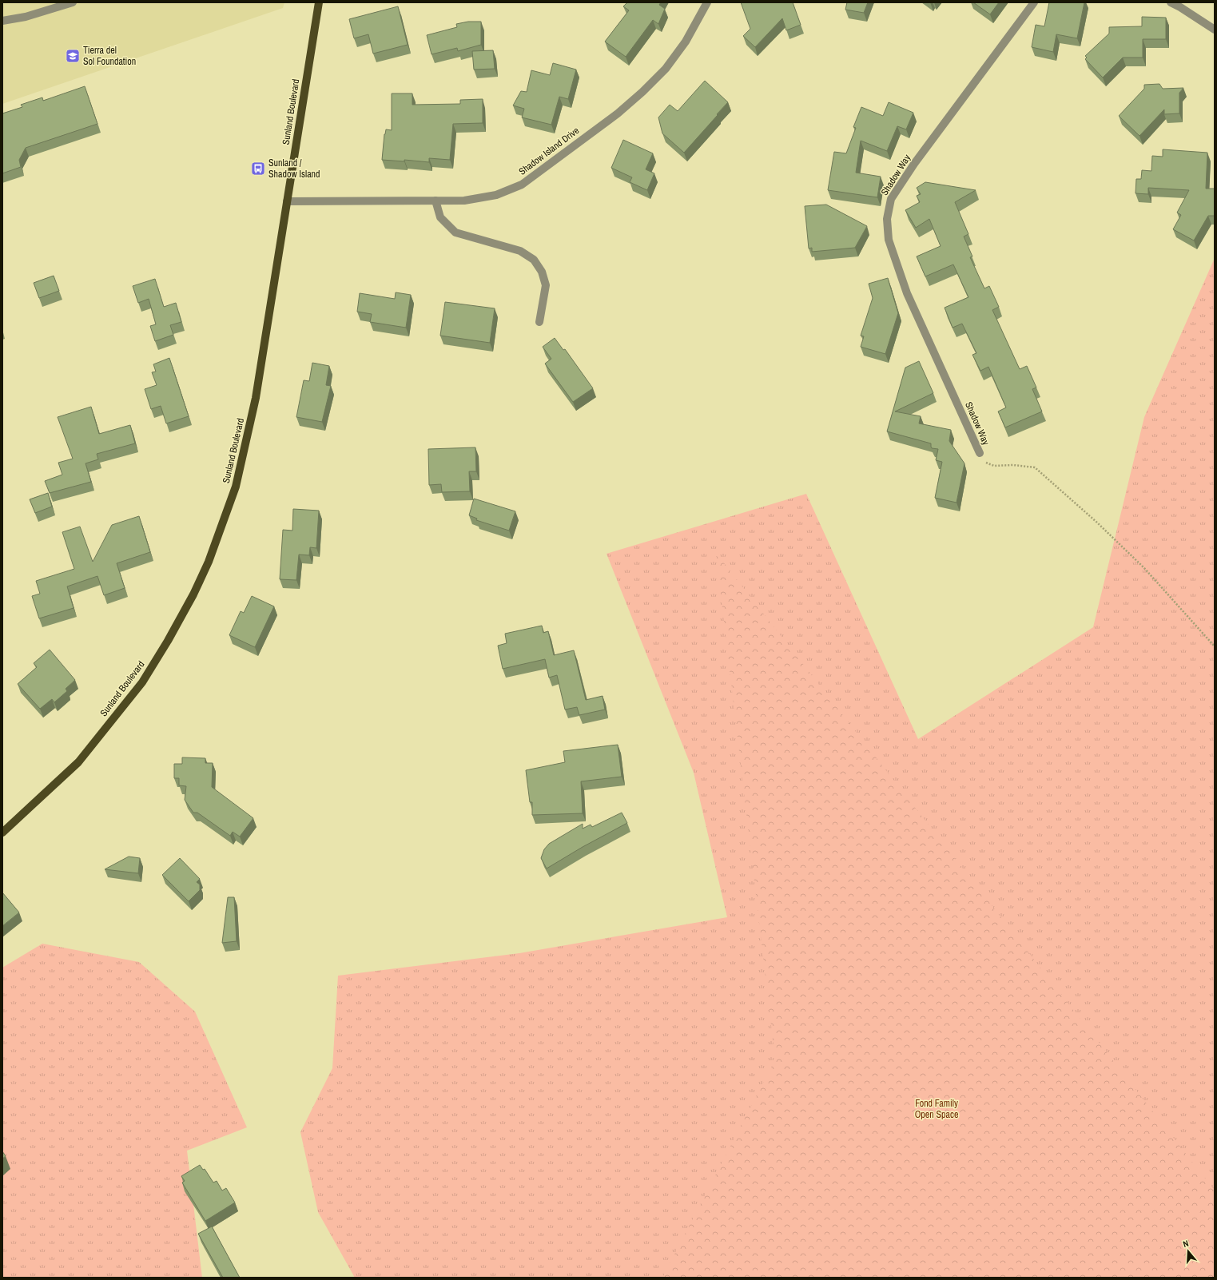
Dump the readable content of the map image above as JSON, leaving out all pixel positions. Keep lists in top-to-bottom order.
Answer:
{
  "streets": {
    "main road": ["Sunland Boulevard"],
    "street": ["Shadow Island Drive", "Shadow Way"]
  },
  "crossings": [
    ["Sunland Boulevard", "Shadow Island Drive"]
  ],
  "parks": ["Fond Family Open Space"],
  "places": {
    "school or university": ["Tierra del Sol Foundation"],
    "bus stop": ["Sunland / Shadow Island"]
  },
  "north": "top"
}
